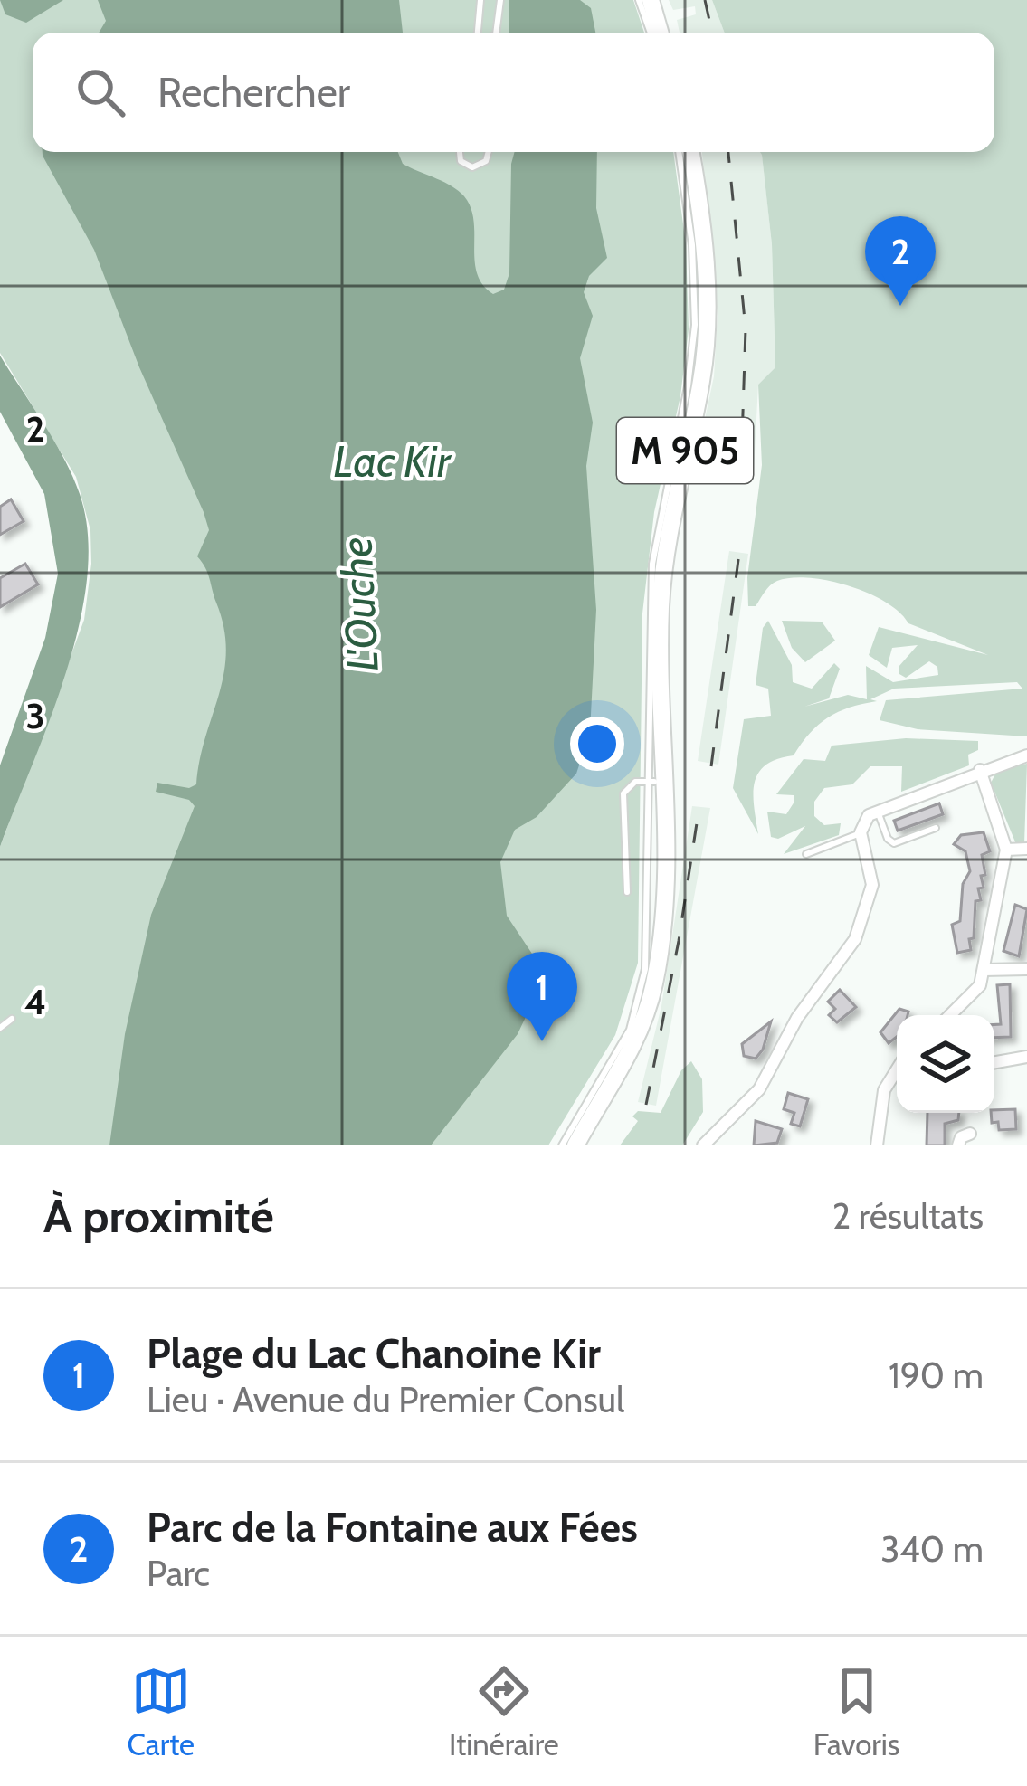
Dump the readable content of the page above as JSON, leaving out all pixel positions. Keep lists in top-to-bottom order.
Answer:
{
  "streets": {
    "main road": ["M 905"]
  },
  "water": ["Lac Kir", "L'Ouche"],
  "page": {
    "search": "Rechercher",
    "pins": ["2", "1"],
    "heading": ["À proximité", "2 résultats"],
    "list": [
      {
        "mark": "1",
        "name": "Plage du Lac Chanoine Kir",
        "note": "Lieu · Avenue du Premier Consul",
        "value": "190 m"
      },
      {
        "mark": "2",
        "name": "Parc de la Fontaine aux Fées",
        "note": "Parc",
        "value": "340 m"
      }
    ],
    "nav": ["Carte", "Itinéraire", "Favoris"]
  },
  "grid": {
    "rows": ["2", "3", "4"]
  }
}
